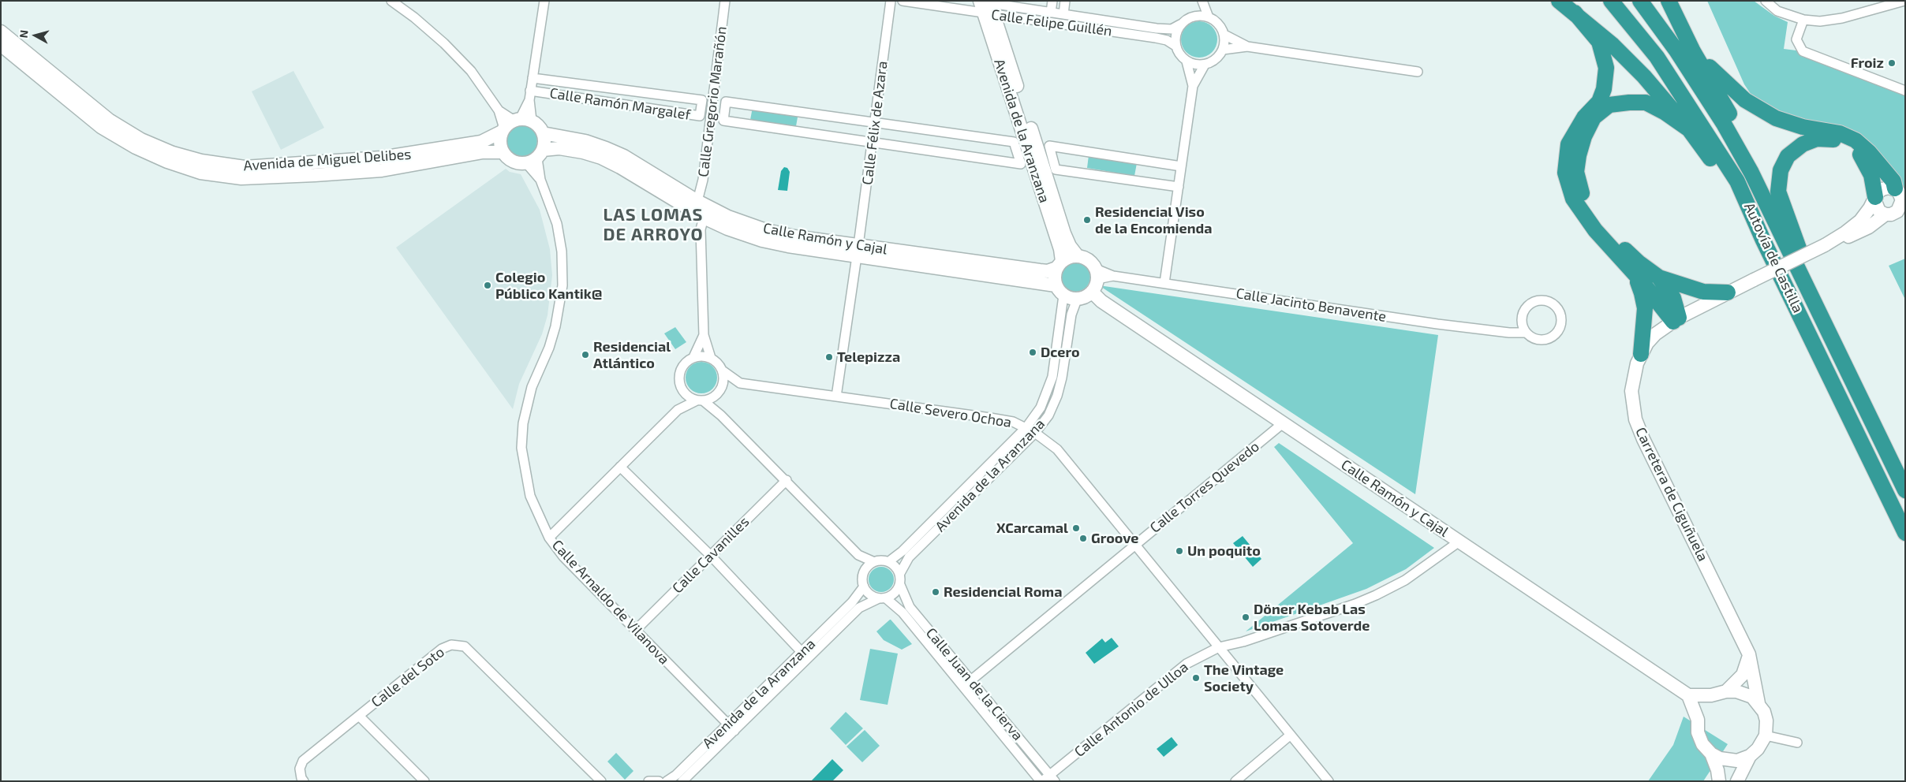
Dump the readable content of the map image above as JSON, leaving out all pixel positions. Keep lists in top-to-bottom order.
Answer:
{
  "streets": {
    "highway": ["Autovía de Castilla"],
    "street": [
      "Calle Felipe Guillén",
      "Calle Gregorio Marañón",
      "Calle Ramón Margalef",
      "Calle Félix de Azara",
      "Avenida de la Aranzana",
      "Avenida de Miguel Delibes",
      "Calle Ramón y Cajal",
      "Calle Jacinto Benavente",
      "Calle Severo Ochoa",
      "Calle Torres Quevedo",
      "Carretera de Ciguñuela",
      "Calle Cavanilles",
      "Calle Arnaldo de Vilanova",
      "Calle del Soto",
      "Calle Juan de la Cierva",
      "Calle Antonio de Ulloa"
    ]
  },
  "crossings": [
    ["Calle Felipe Guillén", "Avenida de la Aranzana"],
    ["Calle Gregorio Marañón", "Calle Ramón Margalef"],
    ["Calle Gregorio Marañón", "Calle Ramón y Cajal"],
    ["Calle Félix de Azara", "Calle Ramón y Cajal"],
    ["Calle Félix de Azara", "Calle Severo Ochoa"],
    ["Avenida de la Aranzana", "Calle Ramón y Cajal"],
    ["Avenida de la Aranzana", "Calle Jacinto Benavente"],
    ["Avenida de la Aranzana", "Calle Severo Ochoa"],
    ["Avenida de la Aranzana", "Calle Arnaldo de Vilanova"],
    ["Avenida de la Aranzana", "Calle Juan de la Cierva"],
    ["Avenida de Miguel Delibes", "Calle Ramón y Cajal"],
    ["Avenida de Miguel Delibes", "Calle Arnaldo de Vilanova"],
    ["Calle Ramón y Cajal", "Calle Jacinto Benavente"],
    ["Calle Ramón y Cajal", "Calle Torres Quevedo"],
    ["Calle Ramón y Cajal", "Calle Arnaldo de Vilanova"],
    ["Calle Ramón y Cajal", "Calle Antonio de Ulloa"],
    ["Calle Severo Ochoa", "Calle Torres Quevedo"],
    ["Calle Severo Ochoa", "Calle Antonio de Ulloa"],
    ["Calle Torres Quevedo", "Calle Juan de la Cierva"],
    ["Calle Cavanilles", "Calle Arnaldo de Vilanova"],
    ["Calle Juan de la Cierva", "Calle Antonio de Ulloa"]
  ],
  "districts": ["LAS LOMAS DE ARROYO"],
  "places": [
    "Froiz",
    "Residencial Viso de la Encomienda",
    "Colegio Público Kantik@",
    "Dcero",
    "Residencial Atlántico",
    "Telepizza",
    "XCarcamal",
    "Groove",
    "Un poquito",
    "Residencial Roma",
    "Döner Kebab Las Lomas Sotoverde",
    "The Vintage Society"
  ],
  "north": "left"
}
